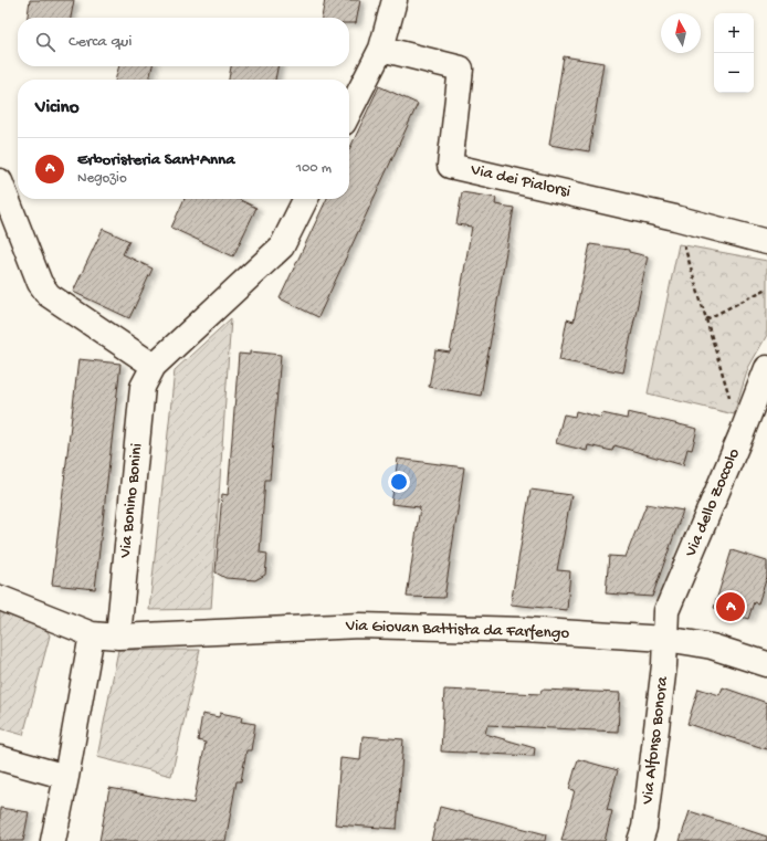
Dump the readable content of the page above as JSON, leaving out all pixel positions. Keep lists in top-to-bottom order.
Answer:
{
  "streets": {
    "street": [
      "Via dei Pialorsi",
      "Via Bonino Bonini",
      "Via dello Zoccolo",
      "Via Giovan Battista da Farfengo",
      "Via Alfonso Bonora"
    ]
  },
  "crossings": [
    ["Via Bonino Bonini", "Via Giovan Battista da Farfengo"],
    ["Via dello Zoccolo", "Via Giovan Battista da Farfengo"],
    ["Via dello Zoccolo", "Via Alfonso Bonora"],
    ["Via Giovan Battista da Farfengo", "Via Alfonso Bonora"]
  ],
  "north": "top",
  "page": {
    "map_buttons": ["+", "−"],
    "search": "Cerca qui",
    "heading": "Vicino",
    "list": [
      {
        "mark": "A",
        "name": "Erboristeria Sant'Anna",
        "note": "Negozio",
        "value": "100 m"
      }
    ],
    "pins": "A"
  }
}
